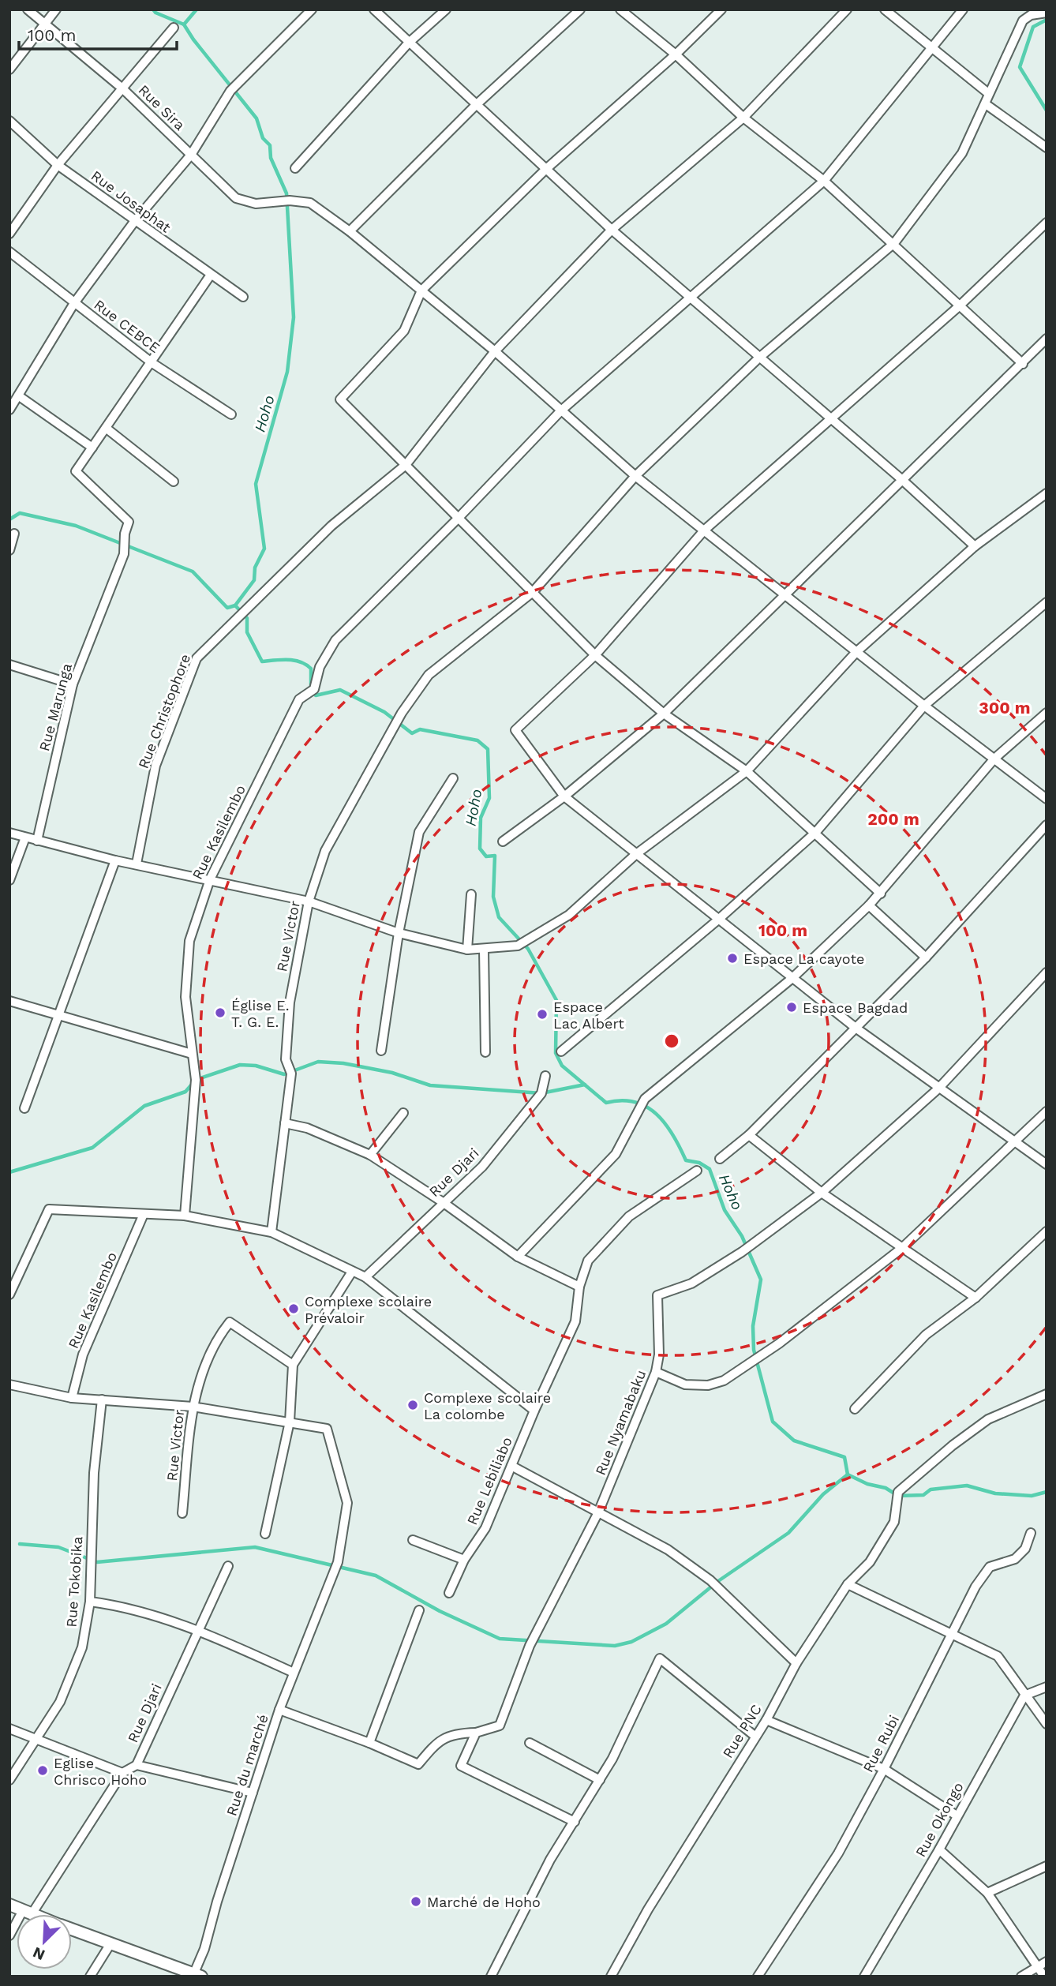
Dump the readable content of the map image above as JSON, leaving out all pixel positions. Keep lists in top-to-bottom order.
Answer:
{
  "streets": {
    "street": [
      "Rue Sira",
      "Rue Josaphat",
      "Rue CEBCE",
      "Rue Marunga",
      "Rue Christophore",
      "Rue Kasilembo",
      "Rue Victor",
      "Rue Djari",
      "Rue Nyamabaku",
      "Rue Lebiliabo",
      "Rue Tokobika",
      "Rue PNC",
      "Rue Rubi",
      "Rue du marché",
      "Rue Okongo"
    ]
  },
  "crossings": [
    ["Rue Sira", "Rue Christophore"],
    ["Rue Sira", "Rue Victor"]
  ],
  "water": ["Hoho"],
  "places": [
    "Espace La cayote",
    "Espace Bagdad",
    "Église E. T. G. E.",
    "Espace Lac Albert",
    "Complexe scolaire Prévaloir",
    "Complexe scolaire La colombe",
    "Eglise Chrisco Hoho",
    "Marché de Hoho"
  ],
  "scale_bar": "100 m",
  "north": "bottom left",
  "rings": ["300 m", "200 m", "100 m"]
}
